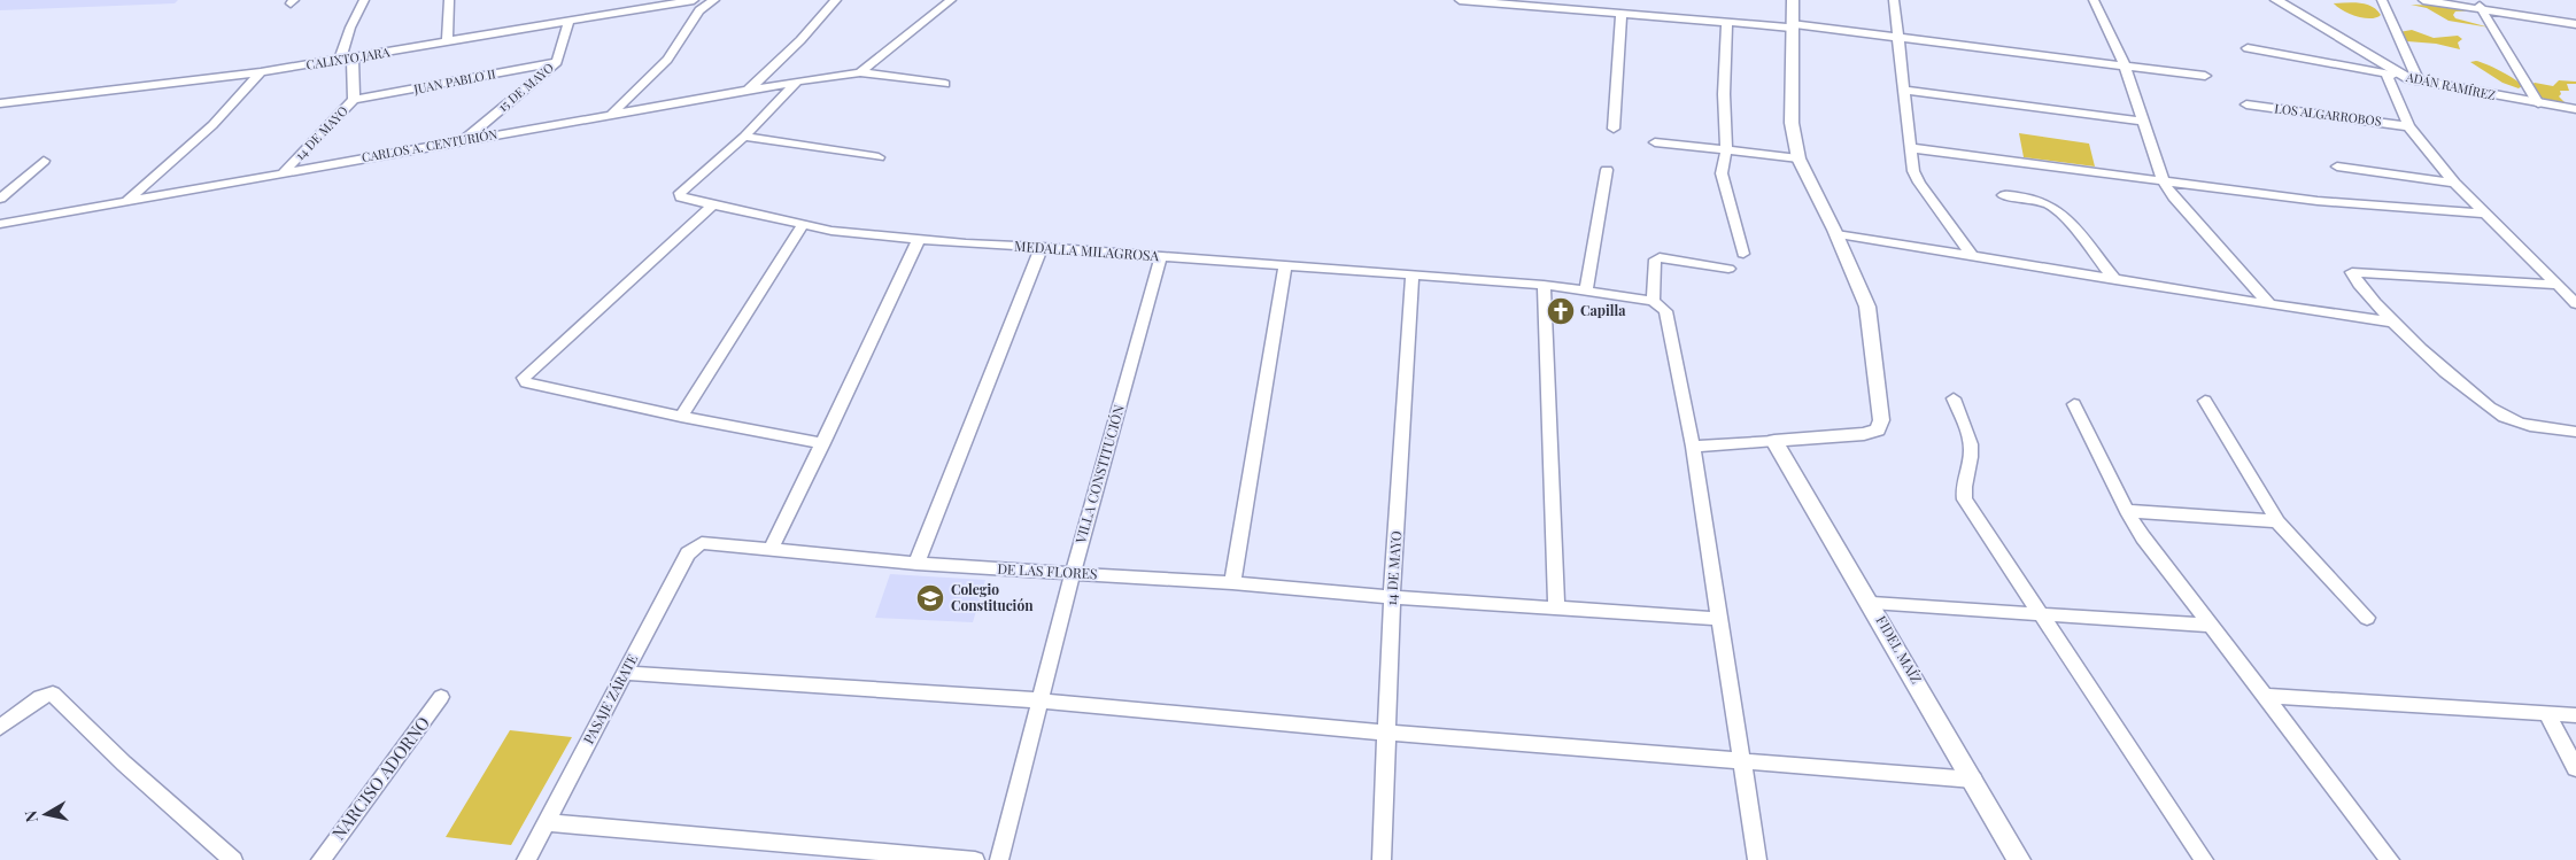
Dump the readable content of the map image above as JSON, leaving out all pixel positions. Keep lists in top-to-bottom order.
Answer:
{
  "streets": {
    "street": [
      "CALIXTO JARA",
      "JUAN PABLO II",
      "ADÁN RAMÍREZ",
      "15 DE MAYO",
      "LOS ALGARROBOS",
      "14 DE MAYO",
      "CARLOS A. CENTURIÓN",
      "MEDALLA MILAGROSA",
      "VILLA CONSTITUCIÓN",
      "DE LAS FLORES",
      "FIDEL MAÍZ",
      "PASAJE ZÁRATE",
      "NARCISO ADORNO"
    ]
  },
  "crossings": [
    ["CALIXTO JARA", "15 DE MAYO"],
    ["CALIXTO JARA", "14 DE MAYO"],
    ["JUAN PABLO II", "15 DE MAYO"],
    ["JUAN PABLO II", "14 DE MAYO"],
    ["15 DE MAYO", "CARLOS A. CENTURIÓN"],
    ["14 DE MAYO", "CARLOS A. CENTURIÓN"],
    ["14 DE MAYO", "MEDALLA MILAGROSA"],
    ["14 DE MAYO", "DE LAS FLORES"],
    ["CARLOS A. CENTURIÓN", "MEDALLA MILAGROSA"],
    ["MEDALLA MILAGROSA", "VILLA CONSTITUCIÓN"],
    ["VILLA CONSTITUCIÓN", "DE LAS FLORES"],
    ["DE LAS FLORES", "PASAJE ZÁRATE"]
  ],
  "places": {
    "church": ["Capilla"],
    "school or university": ["Colegio Constitución"]
  },
  "north": "left"
}
